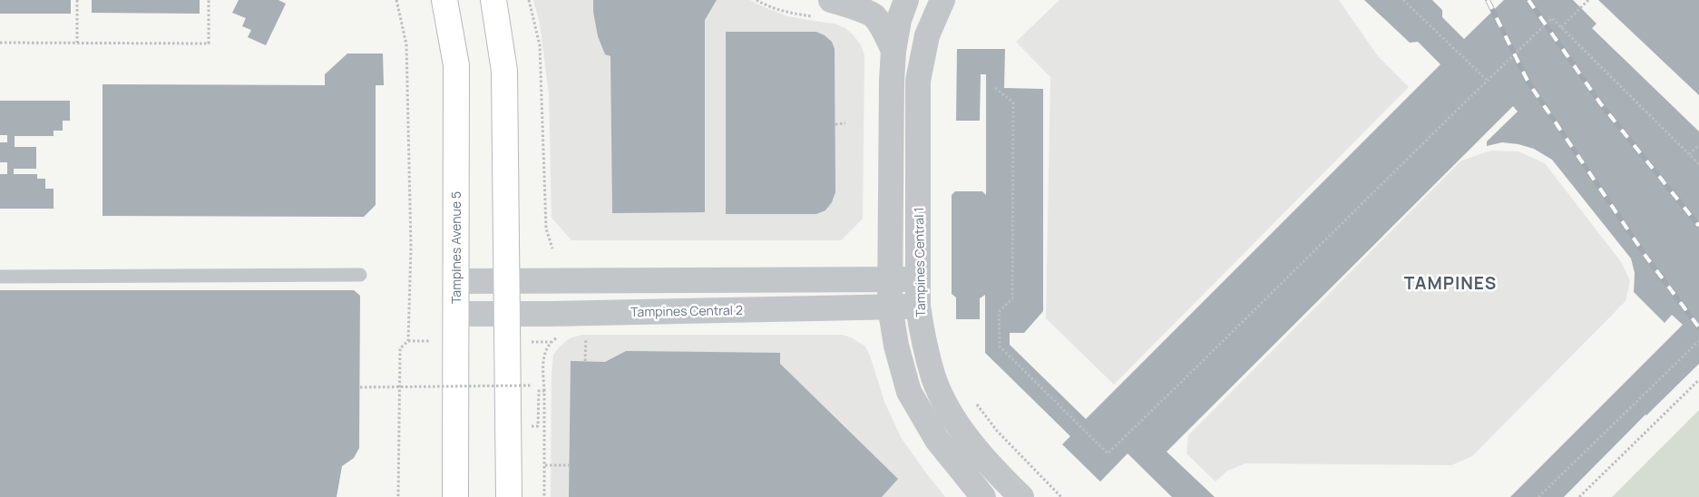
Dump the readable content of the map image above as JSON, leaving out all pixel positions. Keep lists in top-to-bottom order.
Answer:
{
  "streets": {
    "main road": ["Tampines Avenue 5"],
    "street": ["Tampines Central 1", "Tampines Central 2"]
  },
  "crossings": [
    ["Tampines Avenue 5", "Tampines Central 2"],
    ["Tampines Central 1", "Tampines Central 2"]
  ],
  "districts": ["TAMPINES"]
}
